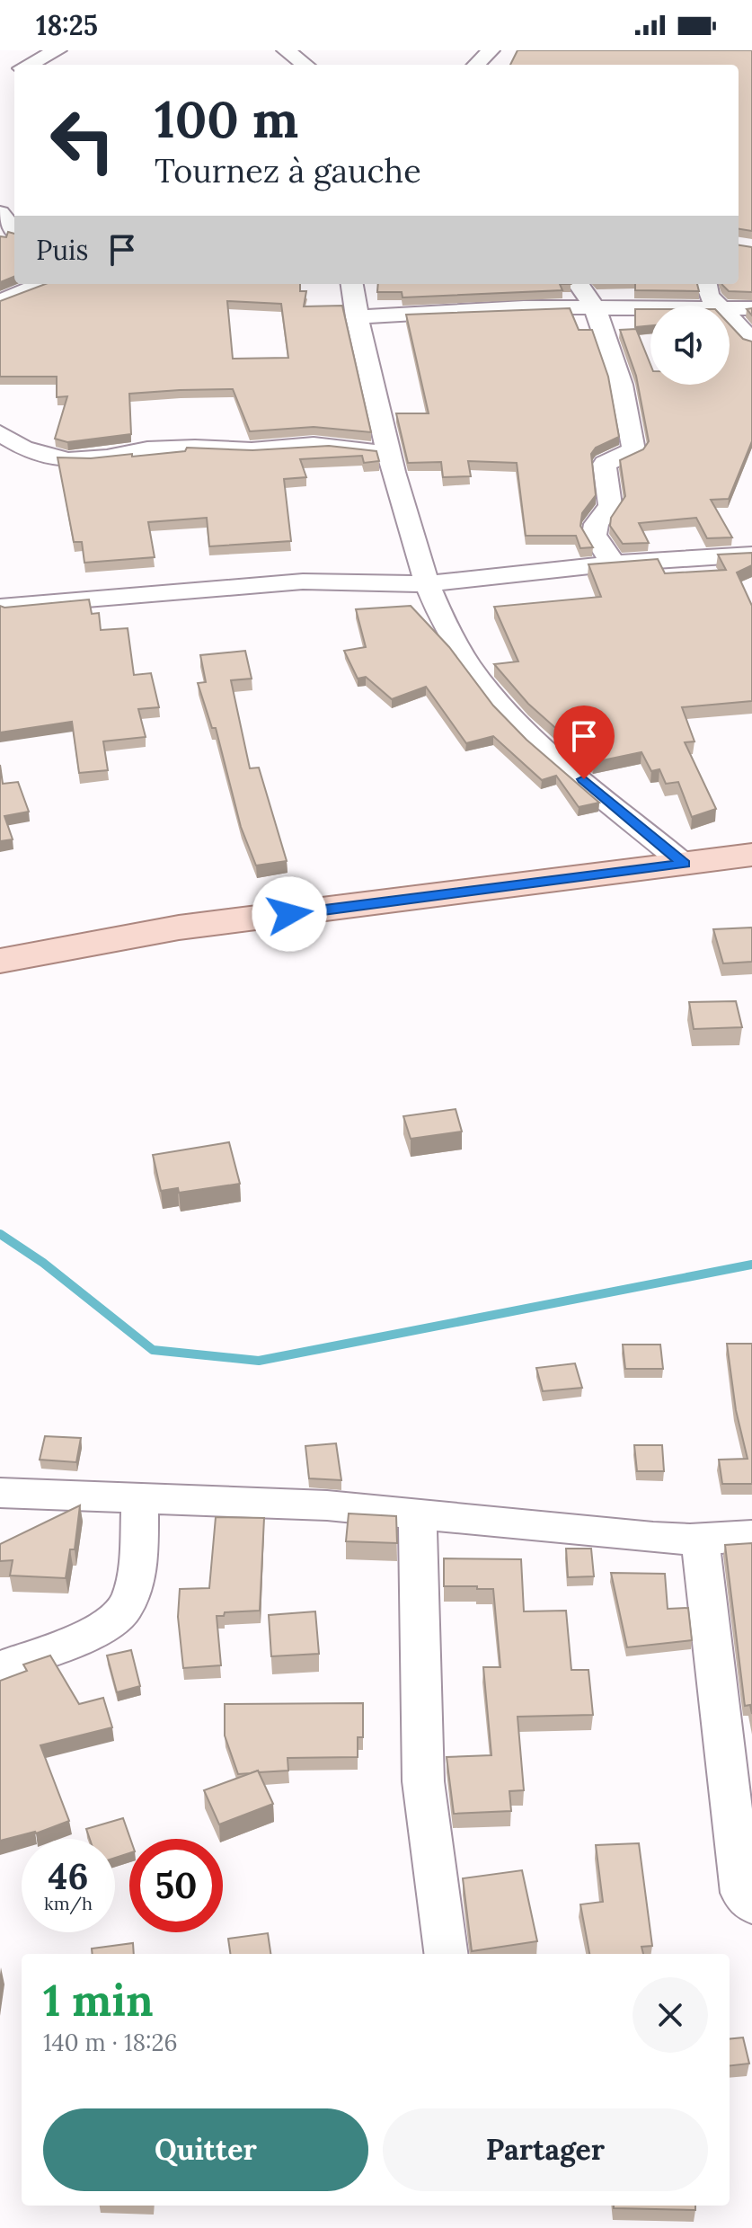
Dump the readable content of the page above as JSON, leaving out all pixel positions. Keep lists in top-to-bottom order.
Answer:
{
  "page": {
    "status": "18:25",
    "turn": ["100 m", "Tournez à gauche"],
    "then": "Puis",
    "speed": "46 km/h",
    "limit": "50",
    "heading": ["1 min", "140 m · 18:26"],
    "buttons": ["Quitter", "Partager"]
  }
}
